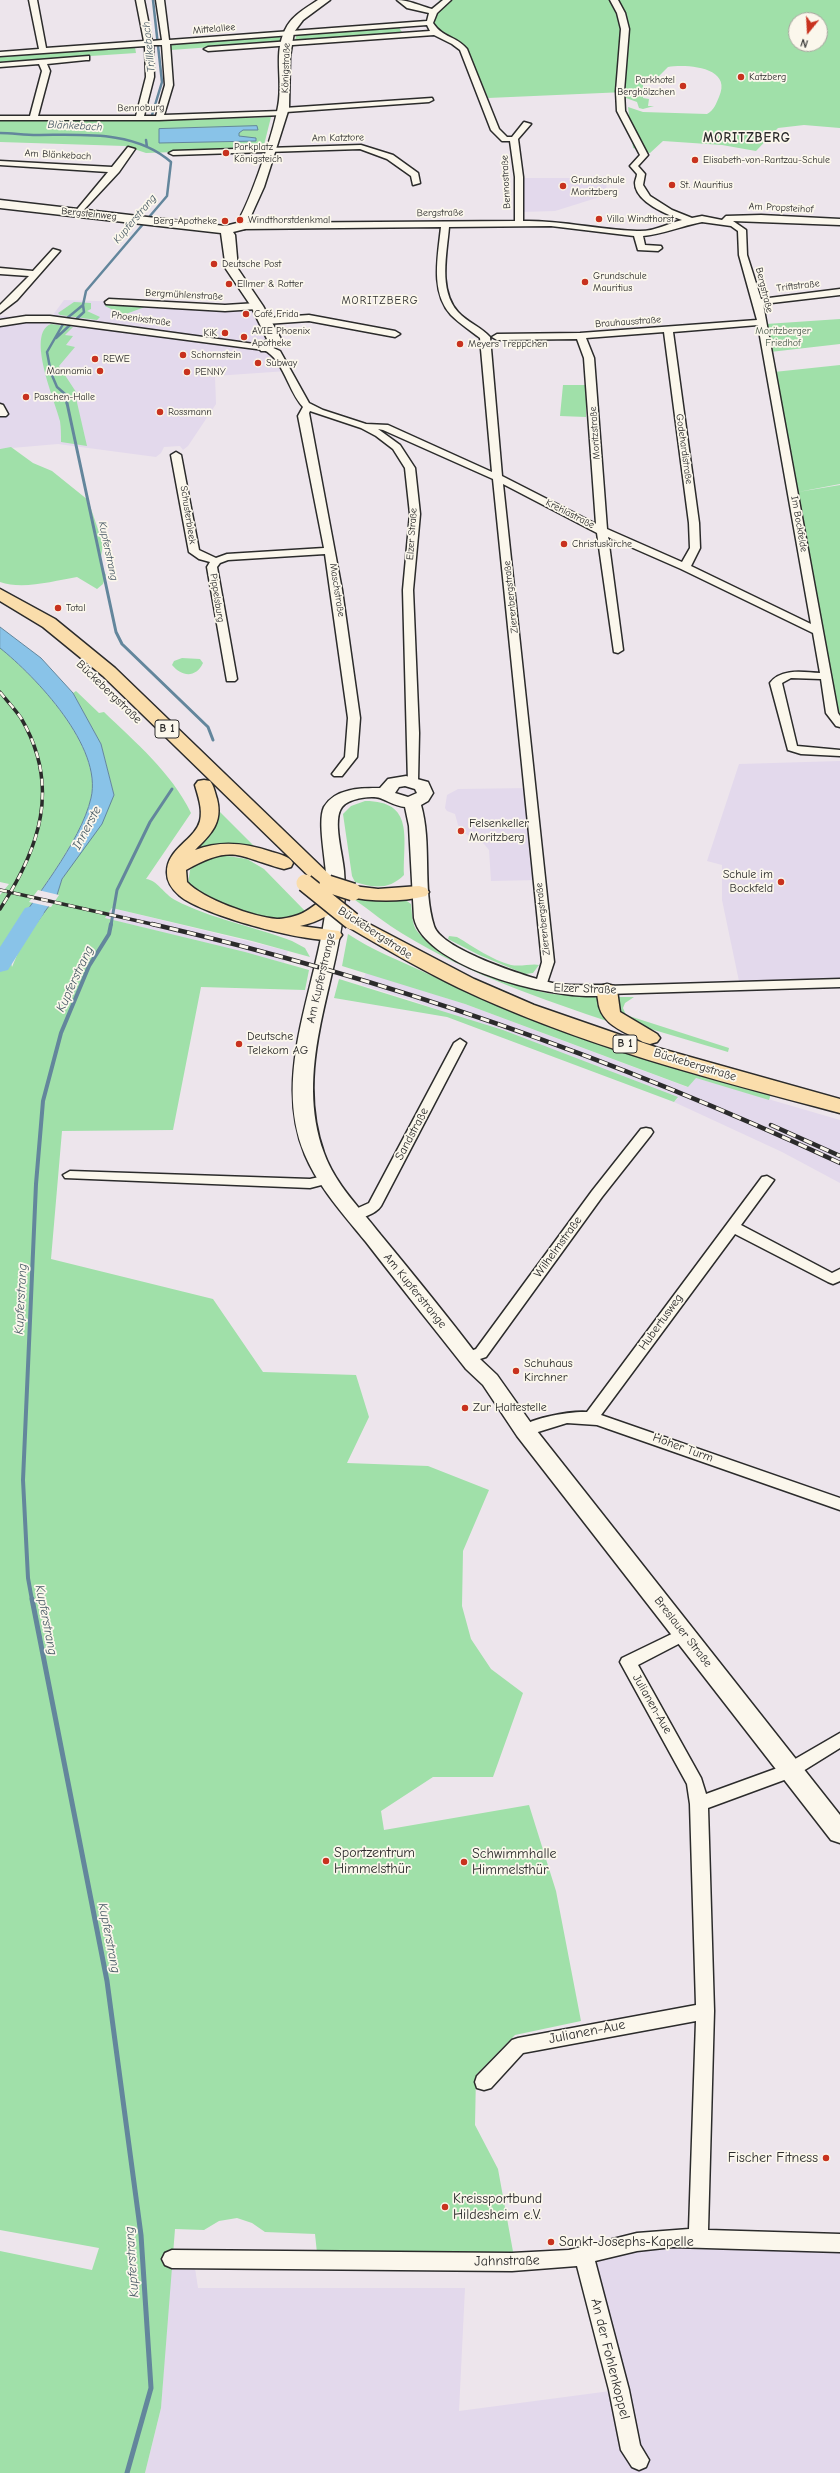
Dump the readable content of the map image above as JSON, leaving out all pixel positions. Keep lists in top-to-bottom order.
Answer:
{
  "streets": {
    "highway": ["Bückebergstraße", "B 1"],
    "street": [
      "Mittelallee",
      "Königstraße",
      "Bennoburg",
      "Am Katztore",
      "Am Blänkebach",
      "Bennostraße",
      "Am Propsteihof",
      "Bergstraße",
      "Bergsteinweg",
      "Triftstraße",
      "Bergmühlenstraße",
      "Phoenixstraße",
      "Brauhausstraße",
      "Moritzstraße",
      "Godehardistraße",
      "Krehlastraße",
      "Schusterbleek",
      "Im Bockfelde",
      "Elzer Straße",
      "Maschstraße",
      "Zierenbergstraße",
      "Pippelsburg",
      "Am Kupferstrange",
      "Sandstraße",
      "Wilhelmstraße",
      "Hubertusweg",
      "Hoher Turm",
      "Breslauer Straße",
      "Julianen-Aue",
      "Jahnstraße",
      "An der Fohlenkoppel"
    ]
  },
  "crossings": [
    ["Mittelallee", "Königstraße"],
    ["Mittelallee", "Bennostraße"],
    ["Königstraße", "Bennoburg"],
    ["Königstraße", "Am Katztore"],
    ["Königstraße", "Bergstraße"],
    ["Bennostraße", "Bergstraße"],
    ["Am Propsteihof", "Bergstraße"],
    ["Bergstraße", "Triftstraße"],
    ["Bergstraße", "Brauhausstraße"],
    ["Bergstraße", "Im Bockfelde"],
    ["Bergstraße", "Zierenbergstraße"],
    ["Brauhausstraße", "Moritzstraße"],
    ["Brauhausstraße", "Godehardistraße"],
    ["Brauhausstraße", "Im Bockfelde"],
    ["Moritzstraße", "Krehlastraße"],
    ["Godehardistraße", "Krehlastraße"],
    ["Krehlastraße", "Im Bockfelde"],
    ["Krehlastraße", "Elzer Straße"],
    ["Krehlastraße", "Zierenbergstraße"],
    ["Schusterbleek", "Pippelsburg"],
    ["Elzer Straße", "Maschstraße"],
    ["Elzer Straße", "Zierenbergstraße"],
    ["Maschstraße", "Pippelsburg"],
    ["Bückebergstraße", "Am Kupferstrange"],
    ["Am Kupferstrange", "Sandstraße"],
    ["Am Kupferstrange", "Wilhelmstraße"],
    ["Am Kupferstrange", "Hoher Turm"],
    ["Am Kupferstrange", "Breslauer Straße"],
    ["Hubertusweg", "Hoher Turm"],
    ["Hoher Turm", "Breslauer Straße"],
    ["Breslauer Straße", "Julianen-Aue"],
    ["Julianen-Aue", "Jahnstraße"],
    ["Jahnstraße", "An der Fohlenkoppel"]
  ],
  "districts": ["MORITZBERG", "MORITZBERG"],
  "water": [
    "Trillkebach",
    "Blänkebach",
    "Kupferstrang",
    "Innerste"
  ],
  "parks": ["Moritzberger Friedhof"],
  "places": [
    "Katzberg",
    "Parkhotel Berghölzchen",
    "Parkplatz Königsteich",
    "Elisabeth-von-Rantzau-Schule",
    "St. Mauritius",
    "Grundschule Moritzberg",
    "Villa Windthorst",
    "Windthorstdenkmal",
    "Berg-Apotheke",
    "Deutsche Post",
    "Grundschule Mauritius",
    "Ellmer & Rotter",
    "Café Frida",
    "KiK",
    "AVIE Phoenix Apotheke",
    "Meyers Treppchen",
    "Schornstein",
    "REWE",
    "Subway",
    "Mannamia",
    "PENNY",
    "Paschen-Halle",
    "Rossmann",
    "Christuskirche",
    "Total",
    "Felsenkeller Moritzberg",
    "Schule im Bockfeld",
    "Deutsche Telekom AG",
    "Schuhaus Kirchner",
    "Zur Haltestelle",
    "Sportzentrum Himmelsthür",
    "Schwimmhalle Himmelsthür",
    "Fischer Fitness",
    "Kreissportbund Hildesheim e.V.",
    "Sankt-Josephs-Kapelle"
  ],
  "north": "bottom"
}
